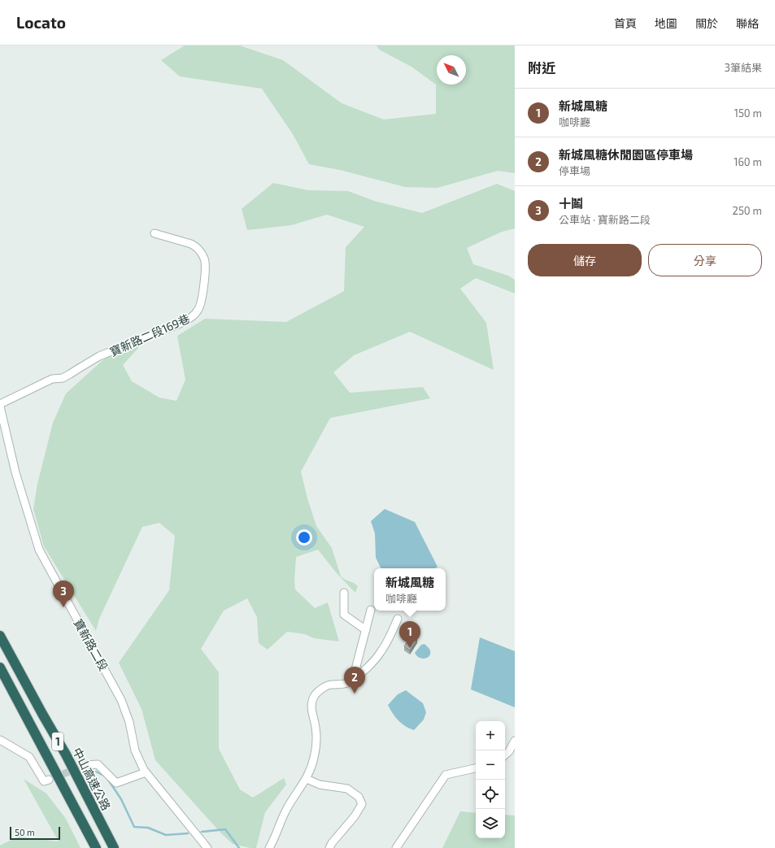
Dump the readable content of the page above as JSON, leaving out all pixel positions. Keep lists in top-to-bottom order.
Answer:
{
  "streets": {
    "highway": ["1", "中山高速公路"],
    "street": ["寶新路二段169巷", "寶新路二段"]
  },
  "scale_bar": "50 m",
  "north": "top left",
  "page": {
    "header": "Locato",
    "nav": [
      "首頁",
      "地圖",
      "關於",
      "聯絡"
    ],
    "heading": ["附近", "3筆結果"],
    "list": [
      {
        "mark": "1",
        "name": "新城風糖",
        "note": "咖啡廳",
        "value": "150 m"
      },
      {
        "mark": "2",
        "name": "新城風糖休閒園區停車場",
        "note": "停車場",
        "value": "160 m"
      },
      {
        "mark": "3",
        "name": "十鬮",
        "note": "公車站 · 寶新路二段",
        "value": "250 m"
      }
    ],
    "buttons": ["儲存", "分享"],
    "popup": ["新城風糖", "咖啡廳"],
    "pins": ["3", "1", "2"],
    "map_buttons": ["+", "−"],
    "scale": "50 m"
  }
}
